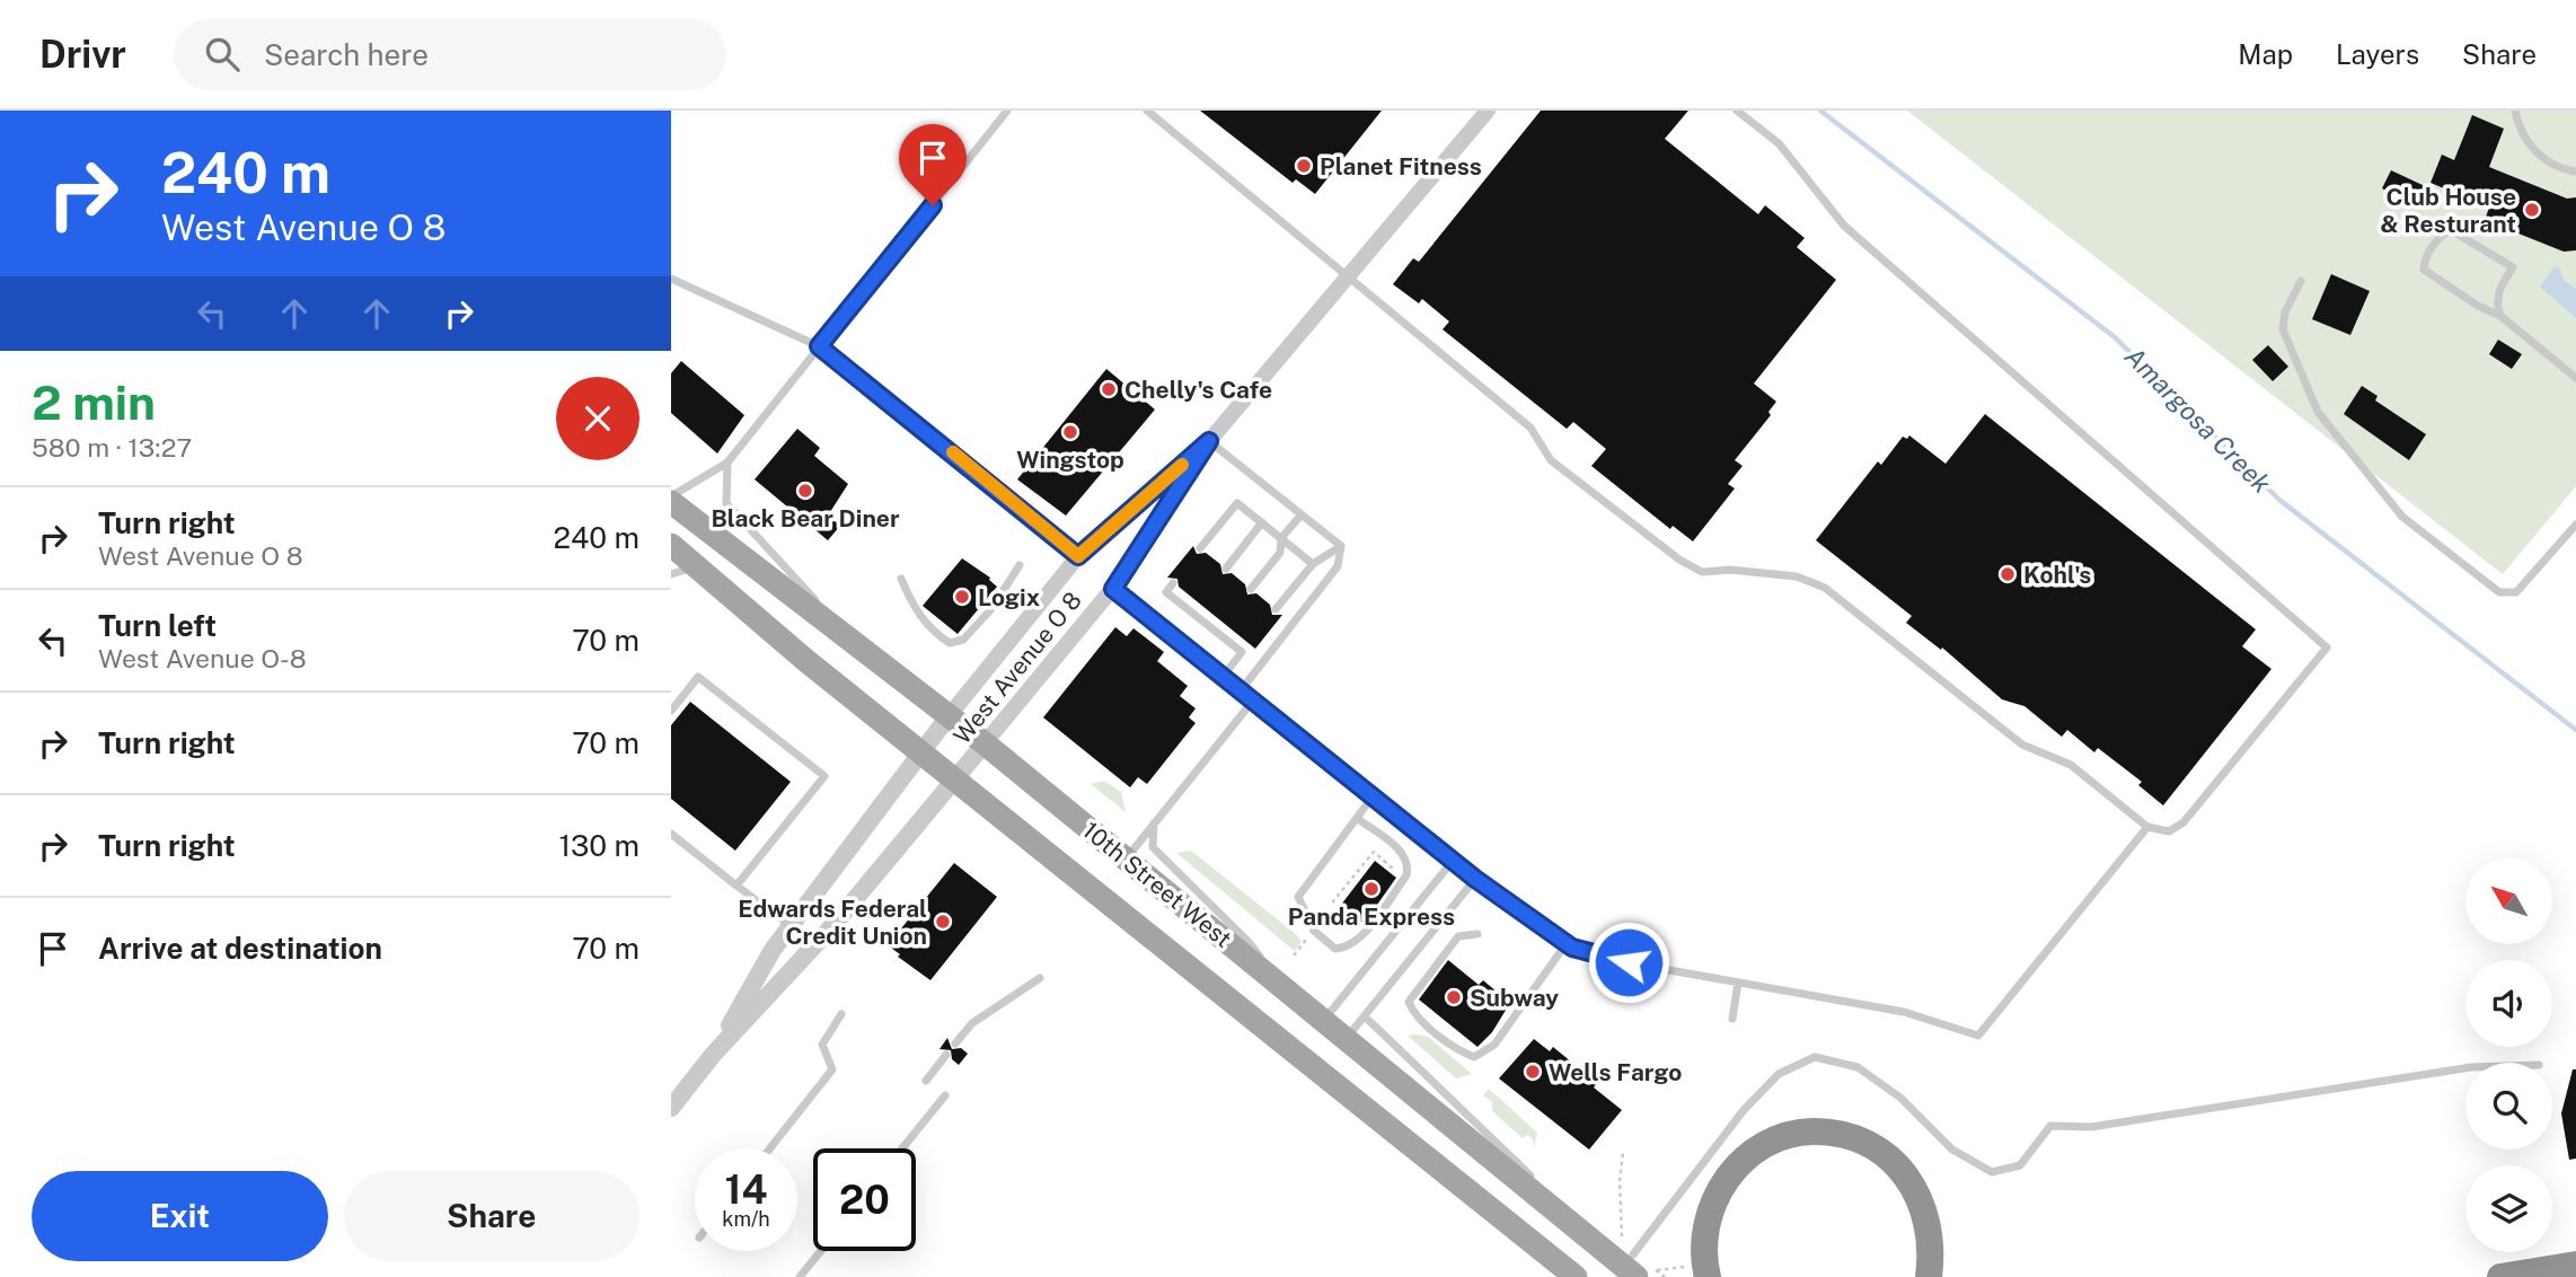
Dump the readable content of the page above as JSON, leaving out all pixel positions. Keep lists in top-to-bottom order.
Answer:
{
  "streets": {
    "main road": ["10th Street West"],
    "street": ["West Avenue O 8"]
  },
  "crossings": [
    ["West Avenue O 8", "10th Street West"]
  ],
  "water": ["Amargosa Creek"],
  "places": [
    "Planet Fitness",
    "Club House & Resturant",
    "Chelly's Cafe",
    "Wingstop",
    "Black Bear Diner",
    "Kohl's",
    "Logix",
    "Panda Express",
    "Edwards Federal Credit Union",
    "Subway",
    "Wells Fargo"
  ],
  "north": "top left",
  "page": {
    "header": "Drivr",
    "search": "Search here",
    "nav": ["Map", "Layers", "Share"],
    "turn": ["240 m", "West Avenue O 8"],
    "heading": ["2 min", "580 m · 13:27"],
    "list": [
      {
        "name": "Turn right",
        "note": "West Avenue O 8",
        "value": "240 m"
      },
      {
        "name": "Turn left",
        "note": "West Avenue O-8",
        "value": "70 m"
      },
      {
        "name": "Turn right",
        "value": "70 m"
      },
      {
        "name": "Turn right",
        "value": "130 m"
      },
      {
        "name": "Arrive at destination",
        "value": "70 m"
      }
    ],
    "speed": "14 km/h",
    "limit": "20",
    "buttons": ["Exit", "Share"]
  }
}
